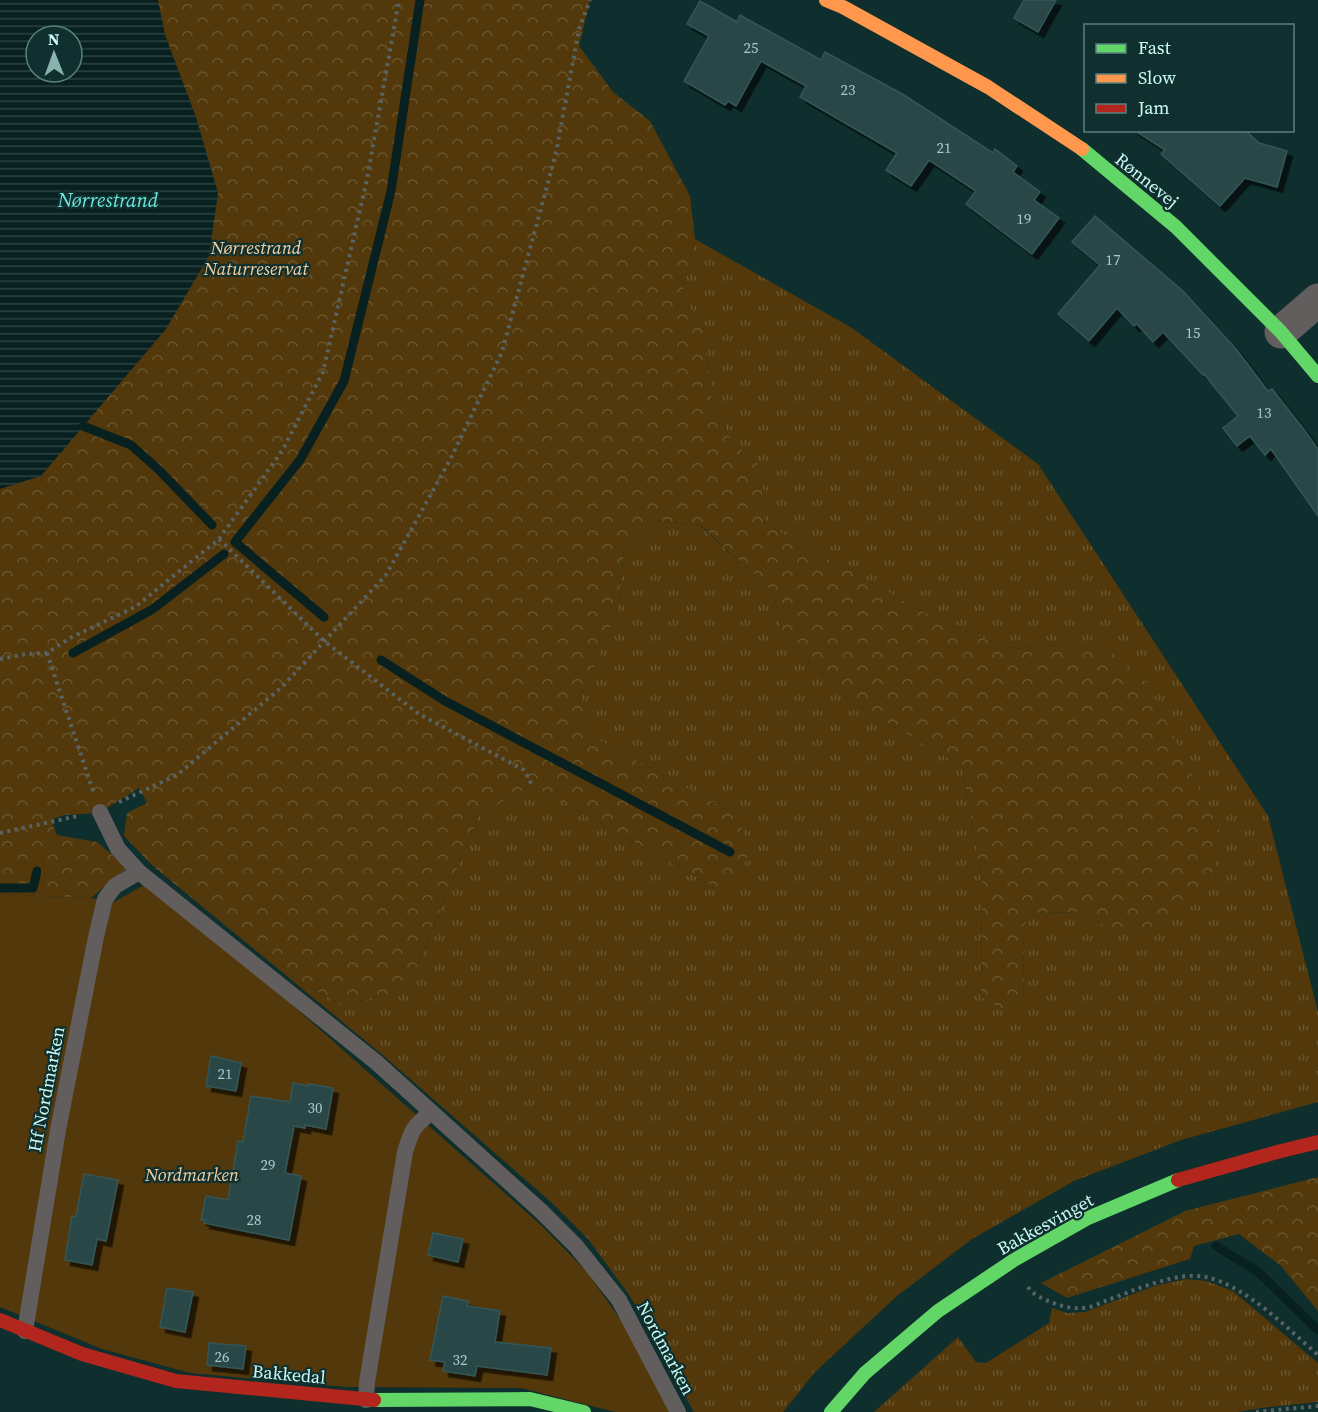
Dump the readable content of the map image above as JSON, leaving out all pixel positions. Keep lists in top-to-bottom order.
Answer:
{
  "streets": {
    "street": ["Rønnevej", "Bakkesvinget", "Bakkedal"],
    "lane": ["Hf Nordmarken", "Nordmarken"]
  },
  "crossings": [
    ["Hf Nordmarken", "Nordmarken"],
    ["Hf Nordmarken", "Bakkedal"]
  ],
  "water": ["Nørrestrand"],
  "parks": ["Nørrestrand Naturreservat", "Nordmarken"],
  "house_numbers": [
    "25",
    "23",
    "21",
    "19",
    "17",
    "15",
    "13",
    "21",
    "30",
    "29",
    "28",
    "26",
    "32"
  ],
  "legend": ["Fast", "Slow", "Jam"],
  "north": "top"
}
